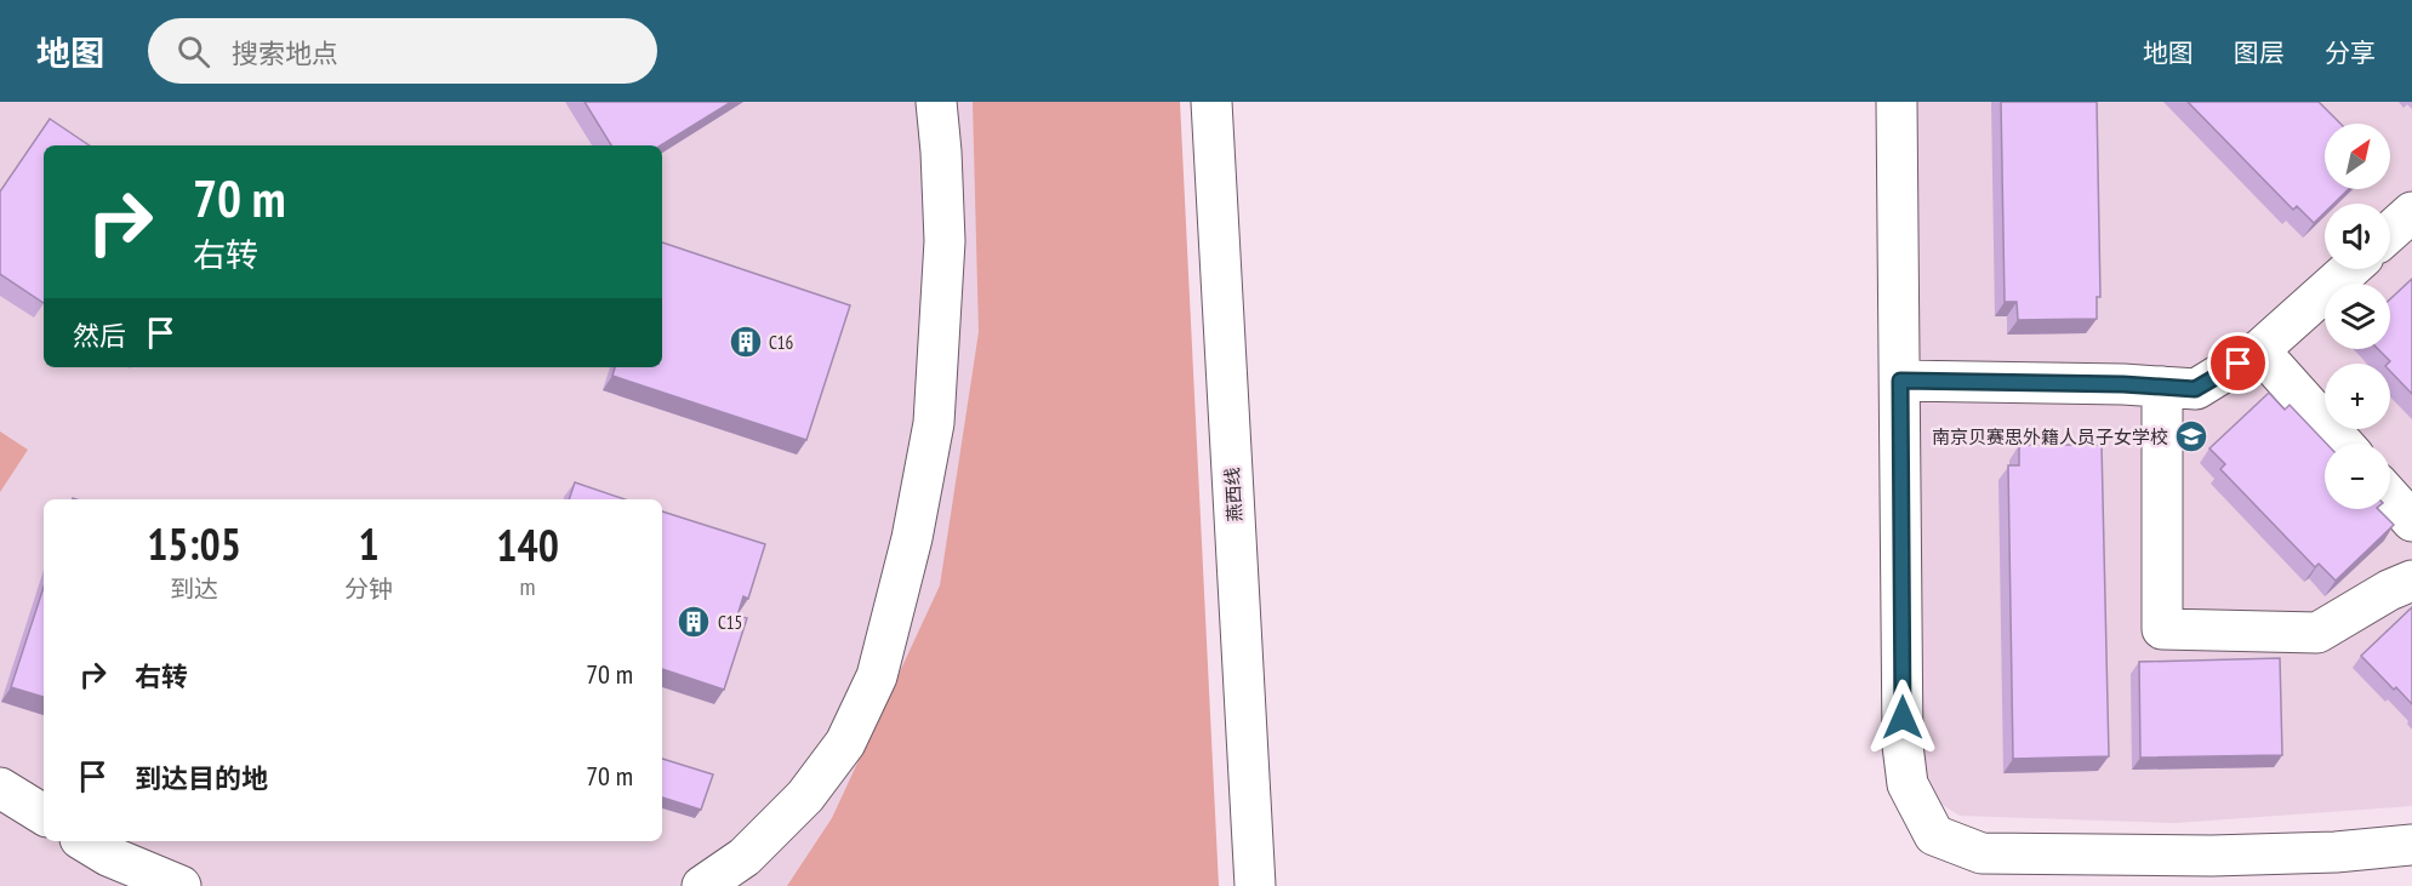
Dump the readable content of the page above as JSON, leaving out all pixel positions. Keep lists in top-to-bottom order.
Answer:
{
  "streets": {
    "street": ["燕西线"]
  },
  "places": {
    "building": ["C16", "C15"],
    "school or university": ["南京贝赛思外籍人员子女学校"]
  },
  "north": "top right",
  "page": {
    "header": "地图",
    "search": "搜索地点",
    "nav": ["地图", "图层", "分享"],
    "map_buttons": ["+", "−"],
    "turn": ["70 m", "右转"],
    "then": "然后",
    "eta": [
      "15:05",
      "到达",
      "1",
      "分钟",
      "140",
      "m"
    ],
    "list": [
      {
        "name": "右转",
        "value": "70 m"
      },
      {
        "name": "到达目的地",
        "value": "70 m"
      }
    ]
  }
}
